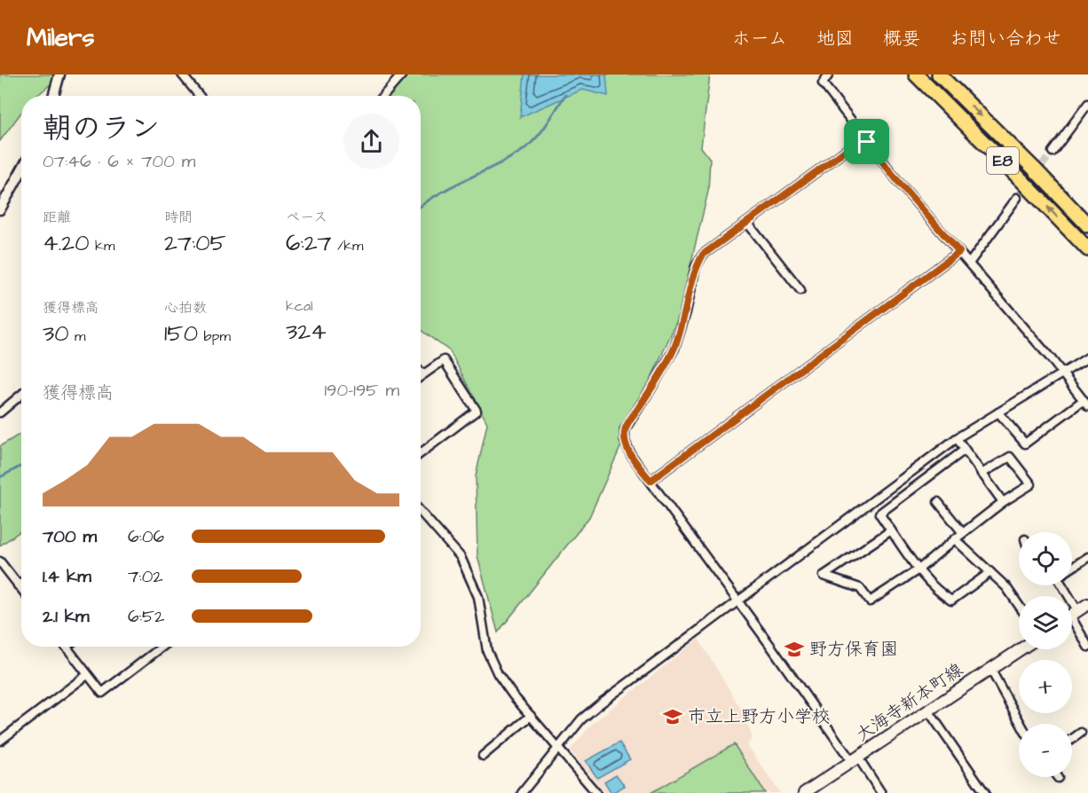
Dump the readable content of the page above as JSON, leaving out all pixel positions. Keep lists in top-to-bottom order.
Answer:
{
  "streets": {
    "highway": ["E8"],
    "main road": ["大海寺新本町線"]
  },
  "places": {
    "school or university": ["野方保育園", "市立上野方小学校"]
  },
  "page": {
    "header": "Milers",
    "nav": [
      "ホーム",
      "地図",
      "概要",
      "お問い合わせ"
    ],
    "heading": ["朝のラン", "07:46 · 6 × 700 m"],
    "stats": [
      ["距離", "4.20 km"],
      ["時間", "27:05"],
      ["ペース", "6:27 /km"],
      ["獲得標高", "30 m"],
      ["心拍数", "150 bpm"],
      ["kcal", "324"]
    ],
    "chart": ["獲得標高", "190–195 m"],
    "list": [
      {
        "name": "700 m",
        "note": "6:06"
      },
      {
        "name": "1.4 km",
        "note": "7:02"
      },
      {
        "name": "2.1 km",
        "note": "6:52"
      }
    ],
    "map_buttons": ["+", "−"]
  }
}
